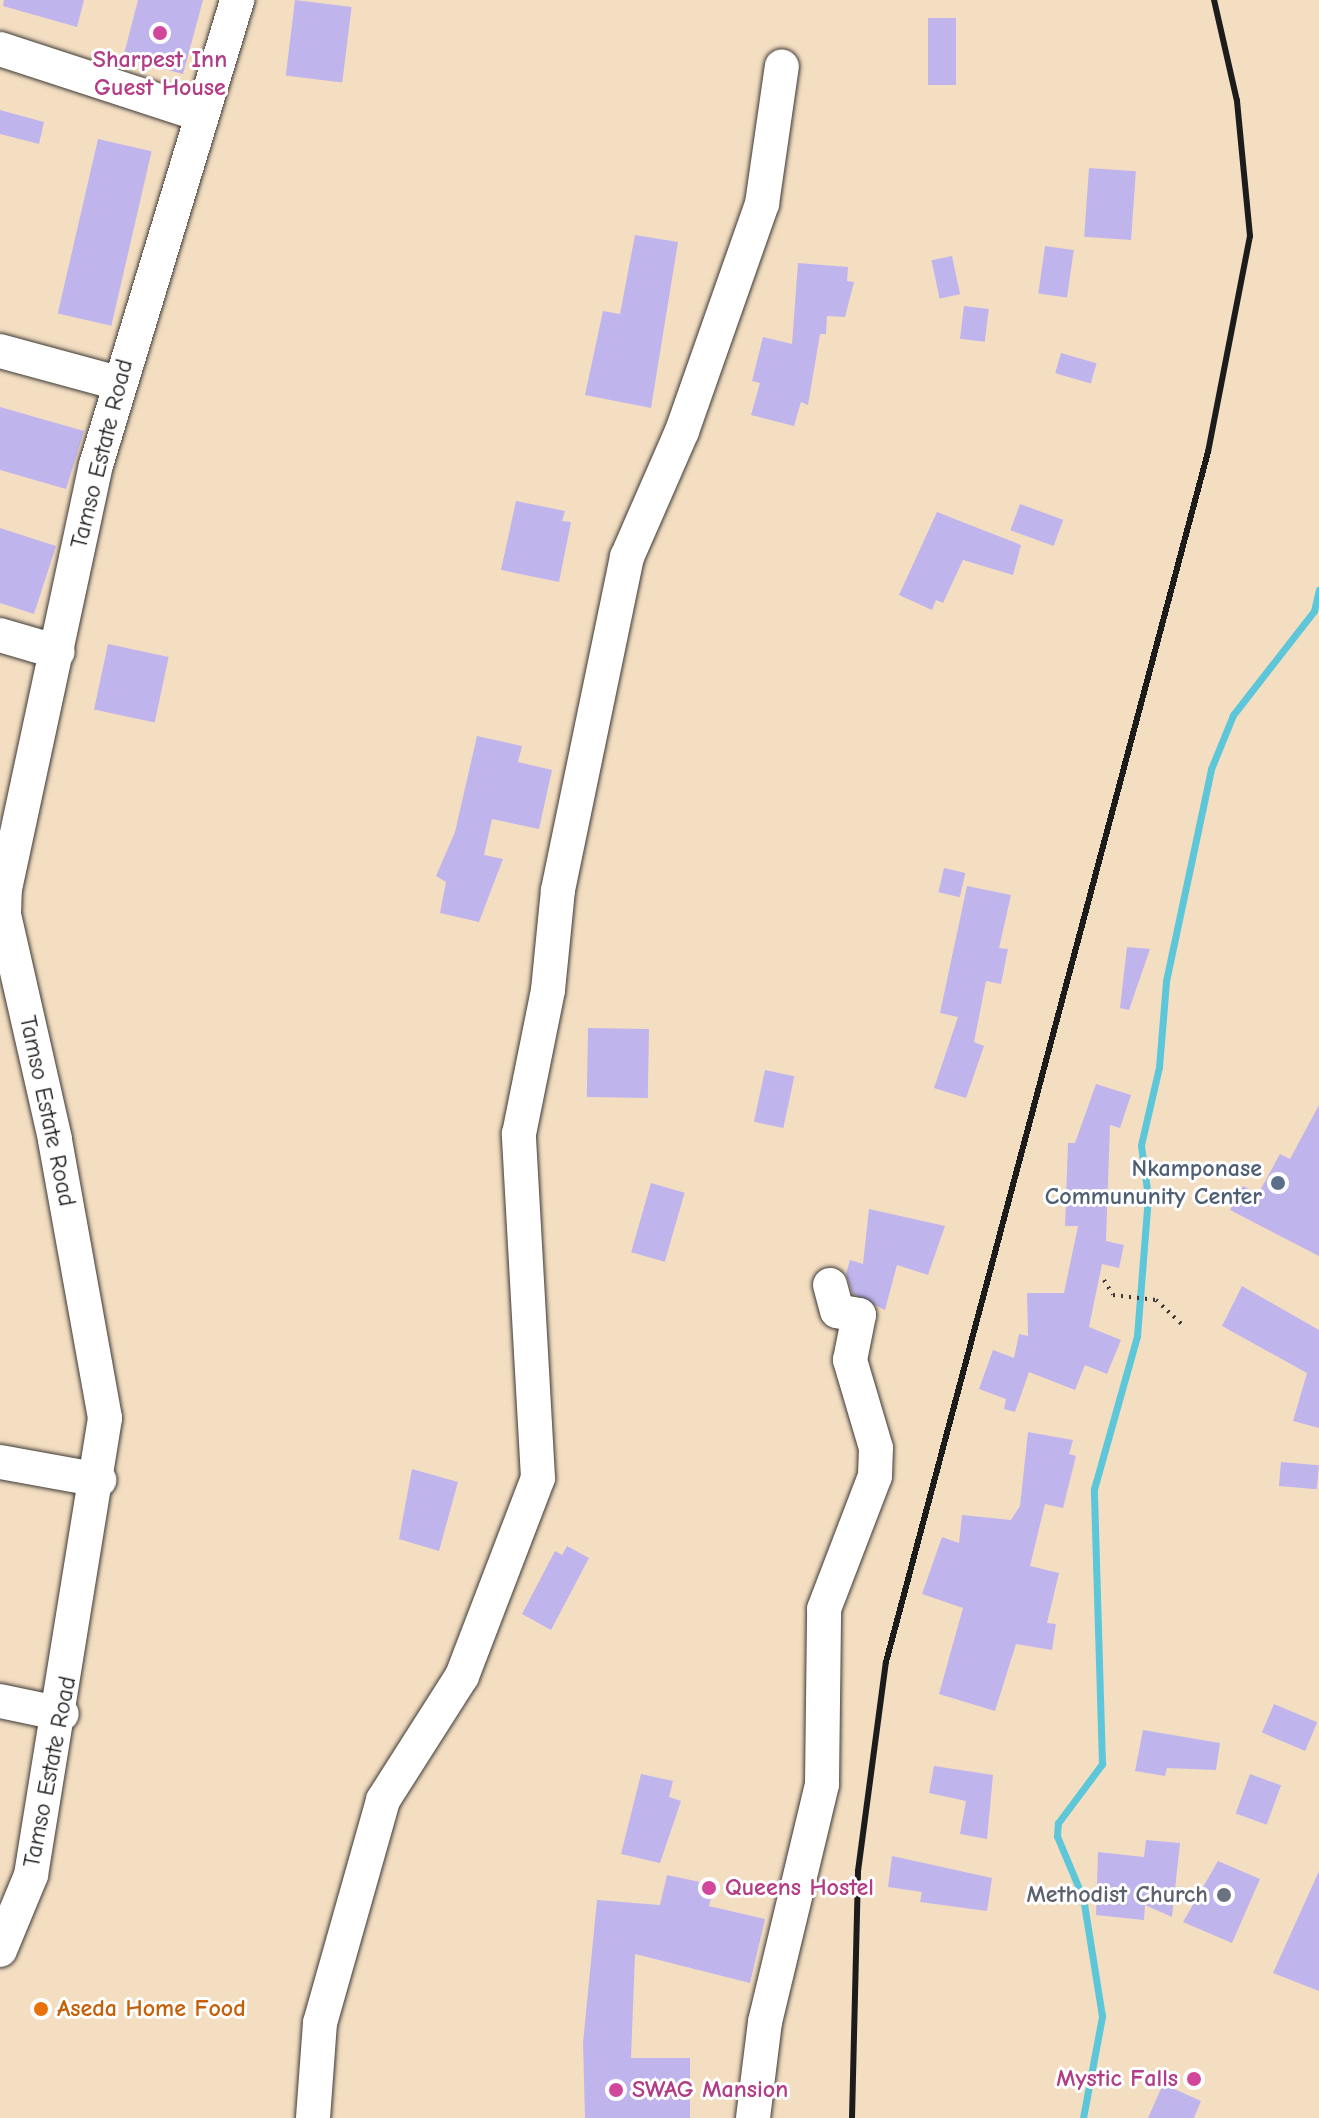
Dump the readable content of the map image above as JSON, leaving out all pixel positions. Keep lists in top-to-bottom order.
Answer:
{
  "streets": {
    "street": ["Tamso Estate Road"]
  },
  "places": [
    "Sharpest Inn Guest House",
    "Nkamponase Commununity Center",
    "Queens Hostel",
    "Methodist Church",
    "Aseda Home Food",
    "Mystic Falls",
    "SWAG Mansion"
  ]
}
